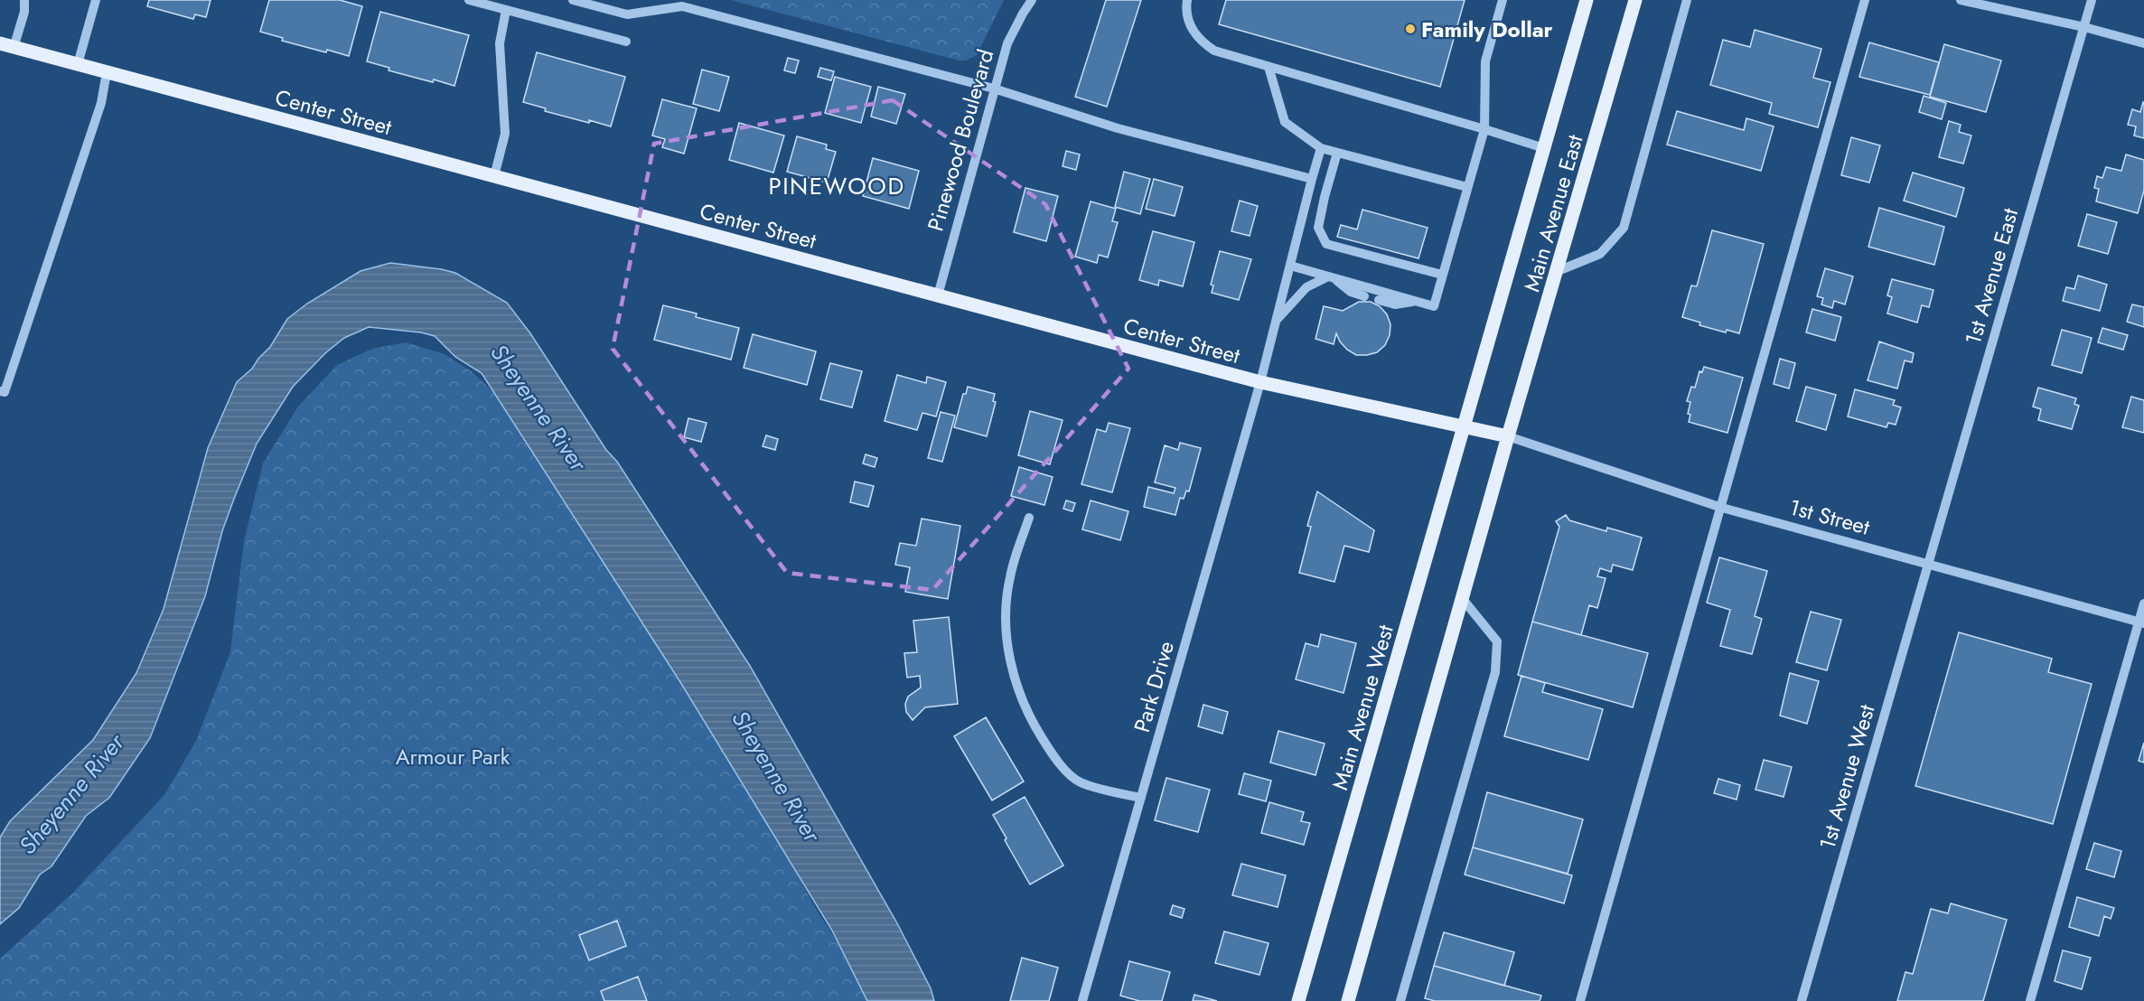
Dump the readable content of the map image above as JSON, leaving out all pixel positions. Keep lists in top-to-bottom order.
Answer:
{
  "streets": {
    "main road": ["Center Street", "Main Avenue East", "Main Avenue West"],
    "street": [
      "Pinewood Boulevard",
      "1st Avenue East",
      "1st Street",
      "Park Drive",
      "1st Avenue West"
    ]
  },
  "crossings": [
    ["Center Street", "Pinewood Boulevard"],
    ["Center Street", "Main Avenue East"],
    ["Center Street", "1st Street"],
    ["Center Street", "Park Drive"],
    ["Center Street", "Main Avenue West"],
    ["Main Avenue East", "1st Street"],
    ["Main Avenue East", "Main Avenue West"],
    ["1st Avenue East", "1st Street"],
    ["1st Avenue East", "1st Avenue West"],
    ["1st Street", "1st Avenue West"]
  ],
  "districts": ["PINEWOOD"],
  "water": ["Sheyenne River"],
  "parks": ["Armour Park"],
  "places": ["Family Dollar"]
}
